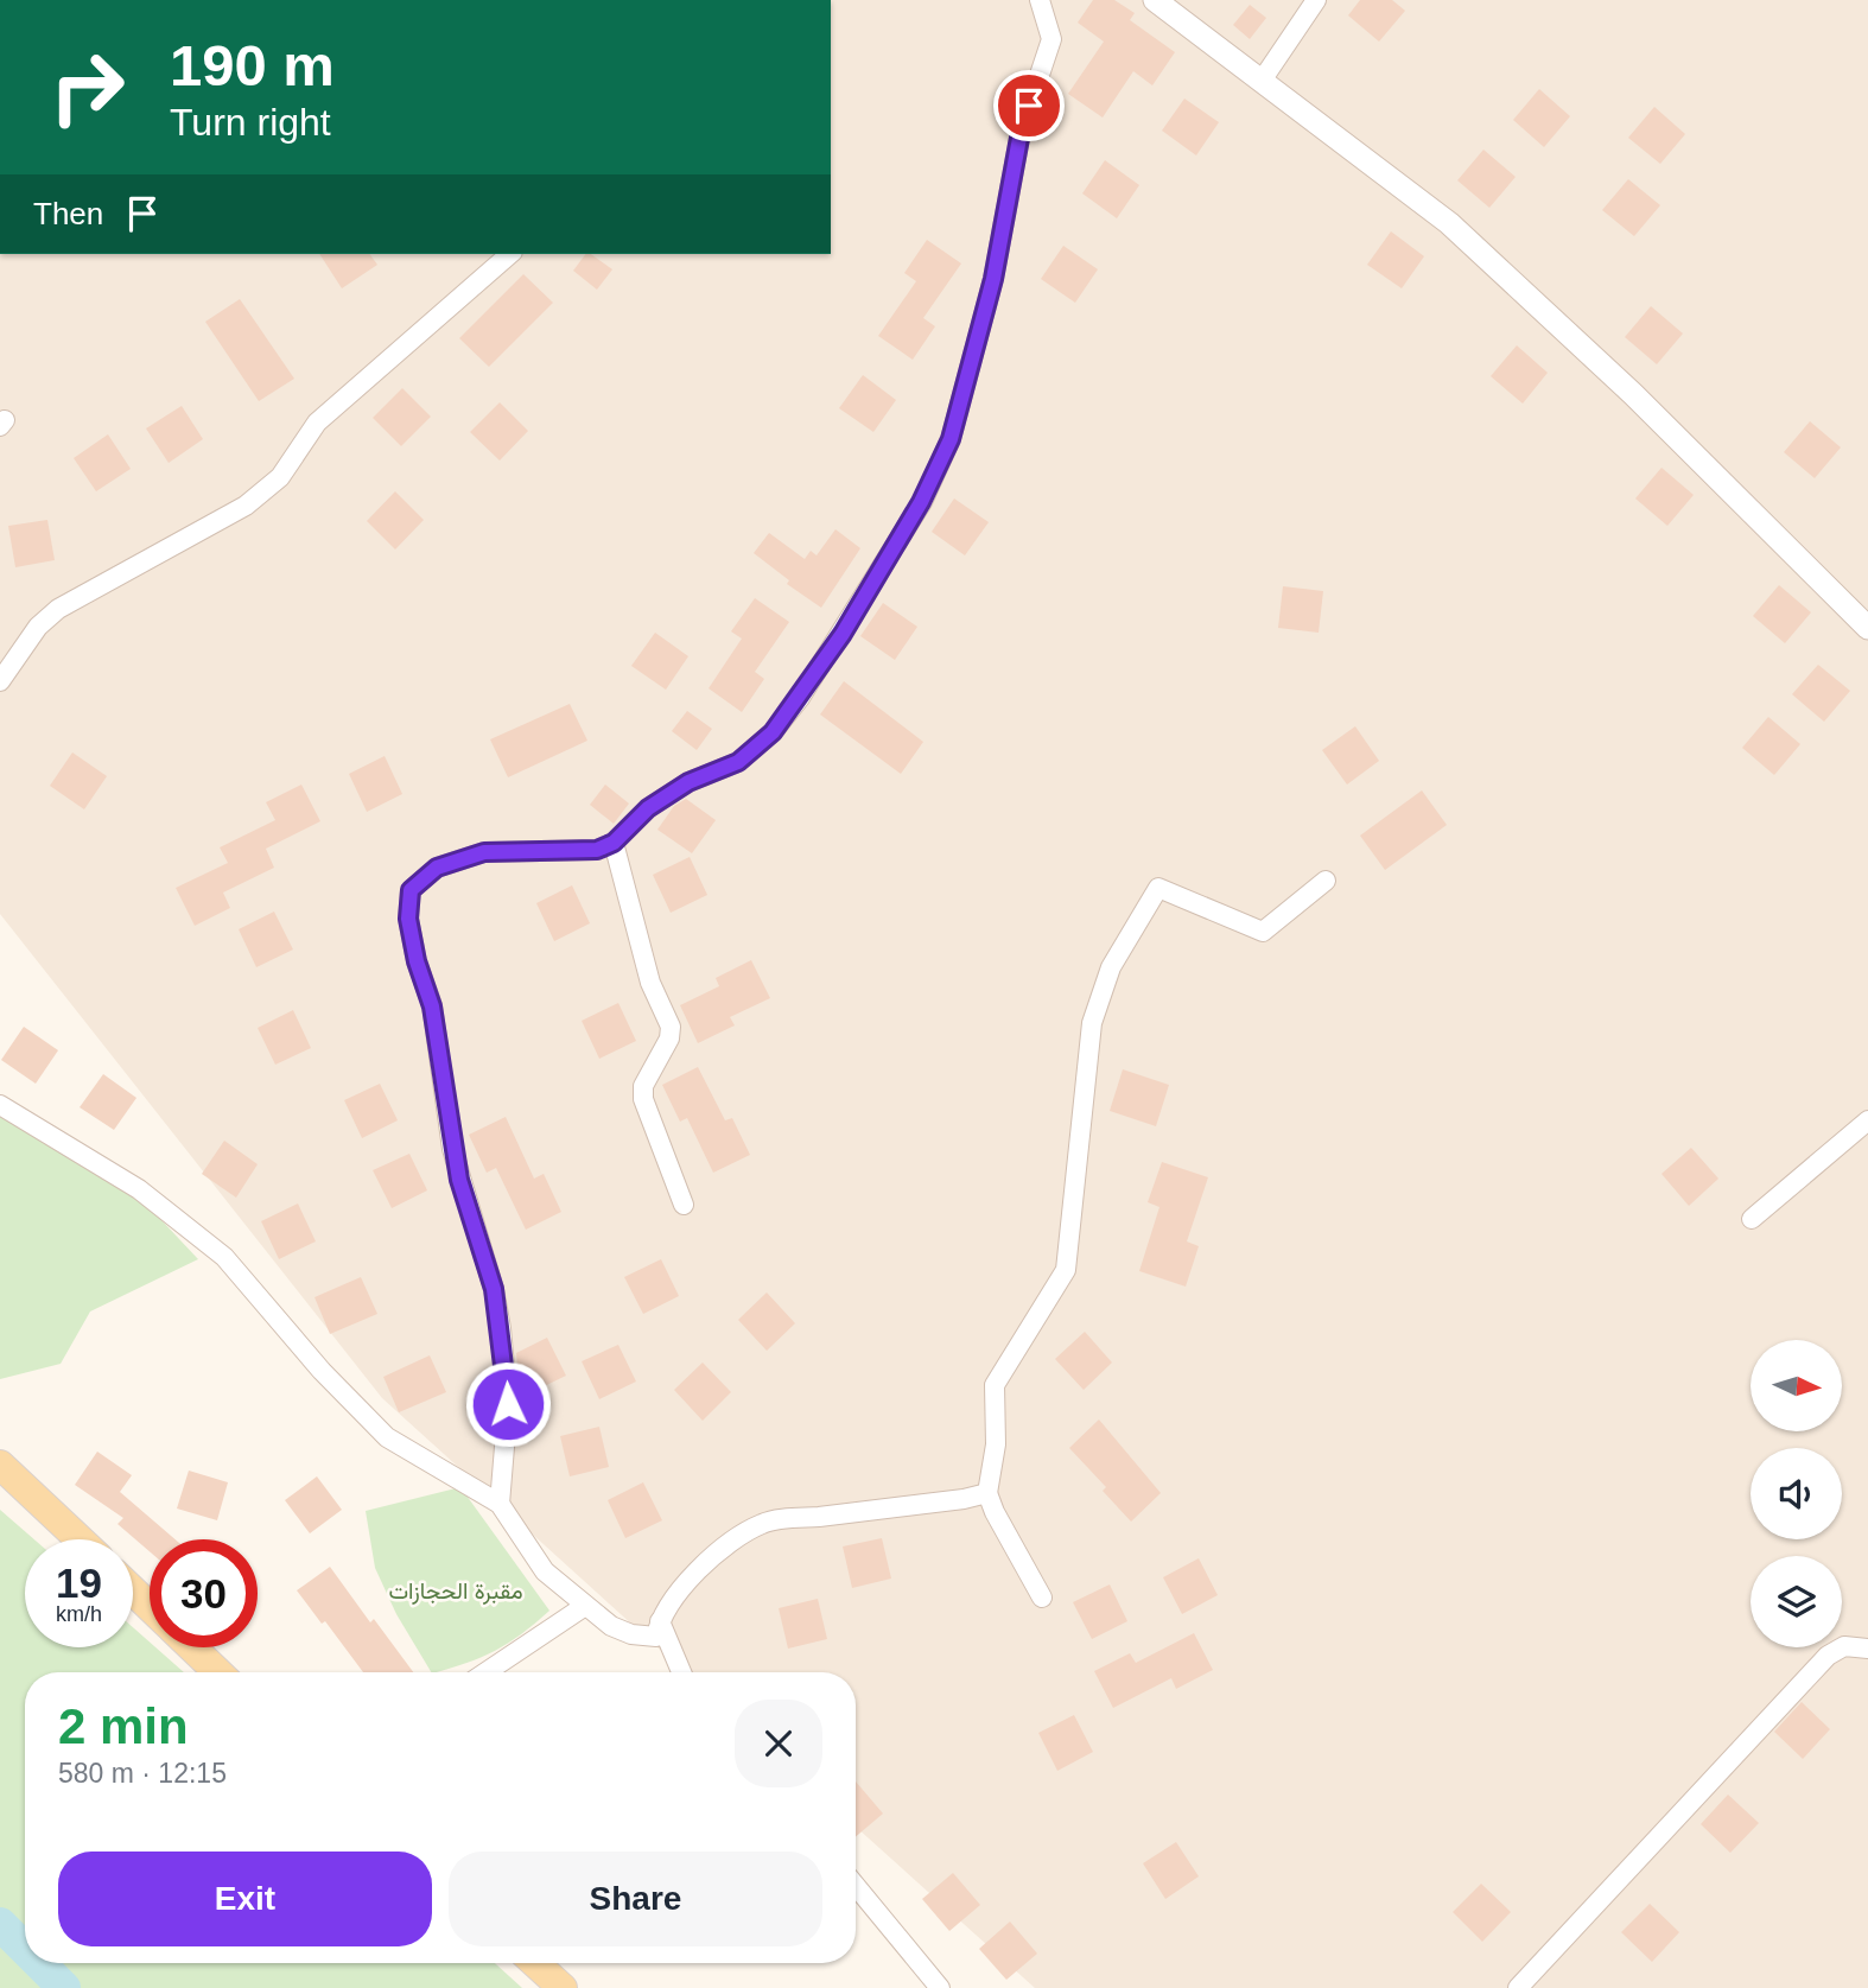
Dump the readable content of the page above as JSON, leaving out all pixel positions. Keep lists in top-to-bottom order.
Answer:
{
  "parks": ["مقبرة الحجازات"],
  "north": "right",
  "page": {
    "turn": ["190 m", "Turn right"],
    "then": "Then",
    "speed": "19 km/h",
    "limit": "30",
    "heading": ["2 min", "580 m · 12:15"],
    "buttons": ["Exit", "Share"]
  }
}
